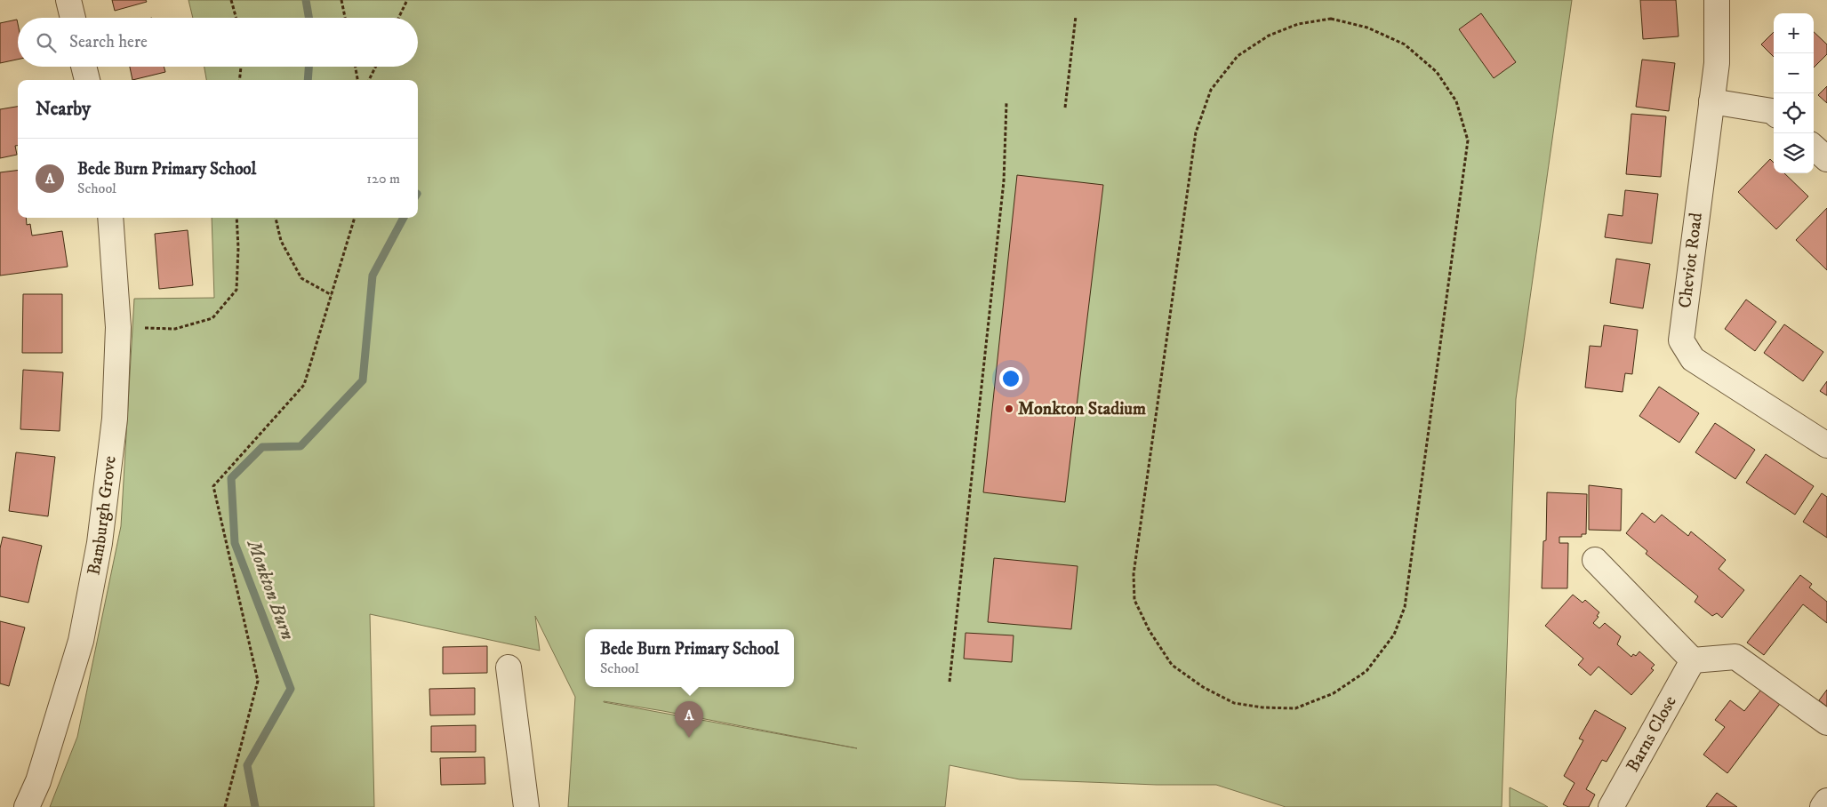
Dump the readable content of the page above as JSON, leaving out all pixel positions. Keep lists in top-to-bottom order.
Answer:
{
  "streets": {
    "street": ["Cheviot Road", "Bamburgh Grove", "Barns Close"]
  },
  "water": ["Monkton Burn"],
  "places": ["Monkton Stadium"],
  "page": {
    "map_buttons": ["+", "−"],
    "search": "Search here",
    "heading": "Nearby",
    "list": [
      {
        "mark": "A",
        "name": "Bede Burn Primary School",
        "note": "School",
        "value": "120 m"
      }
    ],
    "popup": ["Bede Burn Primary School", "School"],
    "pins": "A"
  }
}
